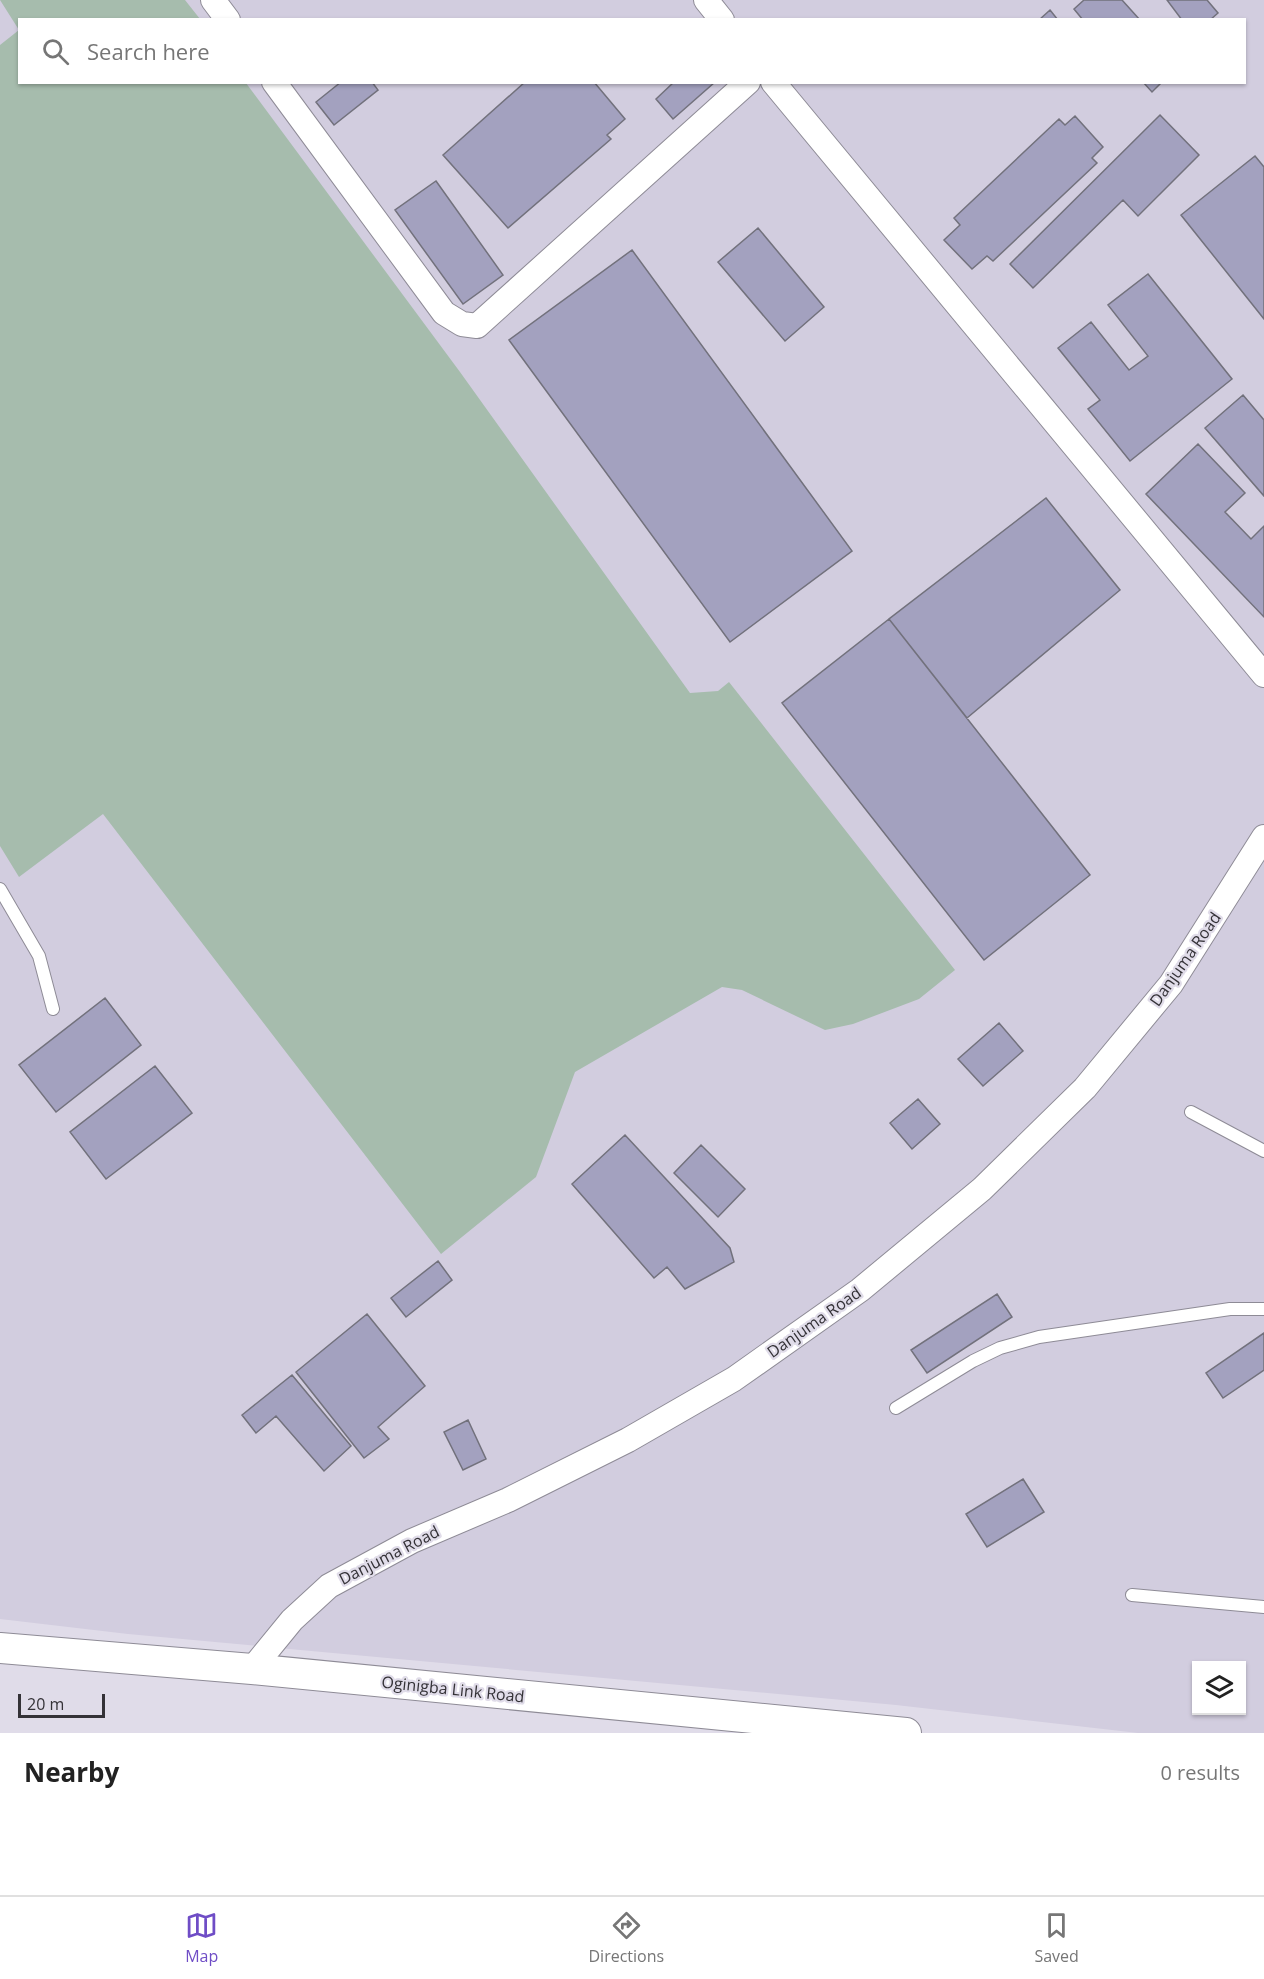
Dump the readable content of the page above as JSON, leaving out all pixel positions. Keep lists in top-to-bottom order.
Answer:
{
  "streets": {
    "street": ["Danjuma Road", "Oginigba Link Road"]
  },
  "crossings": [
    ["Danjuma Road", "Oginigba Link Road"]
  ],
  "scale_bar": "20 m",
  "page": {
    "search": "Search here",
    "scale": "20 m",
    "heading": ["Nearby", "0 results"],
    "nav": ["Map", "Directions", "Saved"]
  }
}
